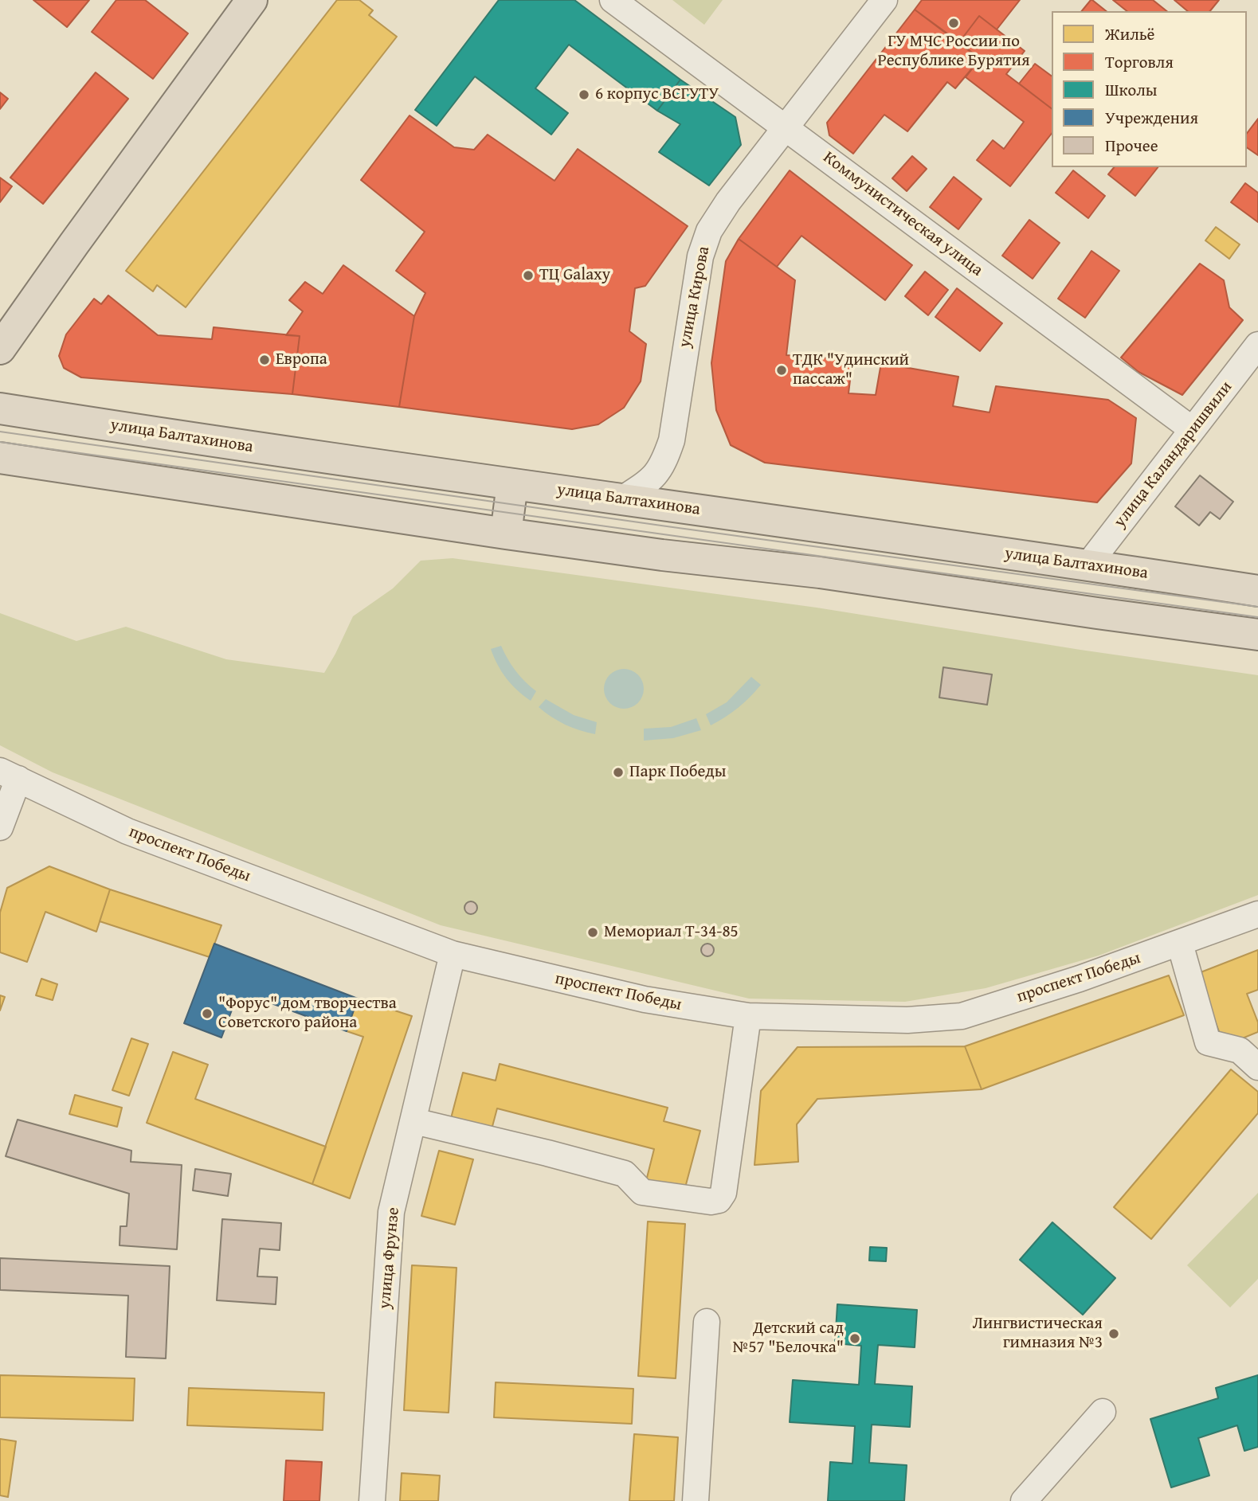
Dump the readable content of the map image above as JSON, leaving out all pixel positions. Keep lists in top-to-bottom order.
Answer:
{
  "streets": {
    "main road": ["улица Балтахинова"],
    "street": [
      "Коммунистическая улица",
      "улица Кирова",
      "улица Каландаришвили",
      "проспект Победы",
      "улица Фрунзе"
    ]
  },
  "crossings": [
    ["Коммунистическая улица", "улица Кирова"],
    ["Коммунистическая улица", "улица Каландаришвили"],
    ["улица Кирова", "улица Балтахинова"],
    ["улица Балтахинова", "улица Каландаришвили"],
    ["проспект Победы", "улица Фрунзе"]
  ],
  "places": [
    "ГУ МЧС России по Республике Бурятия",
    "6 корпус ВСГУТУ",
    "ТЦ Galaxy",
    "Европа",
    "ТДК \"Удинский пассаж\"",
    "Парк Победы",
    "Мемориал Т-34-85",
    "\"Форус\" дом творчества Советского района",
    "Лингвистическая гимназия №3",
    "Детский сад №57 \"Белочка\""
  ],
  "legend": [
    "Жильё",
    "Торговля",
    "Школы",
    "Учреждения",
    "Прочее"
  ]
}
